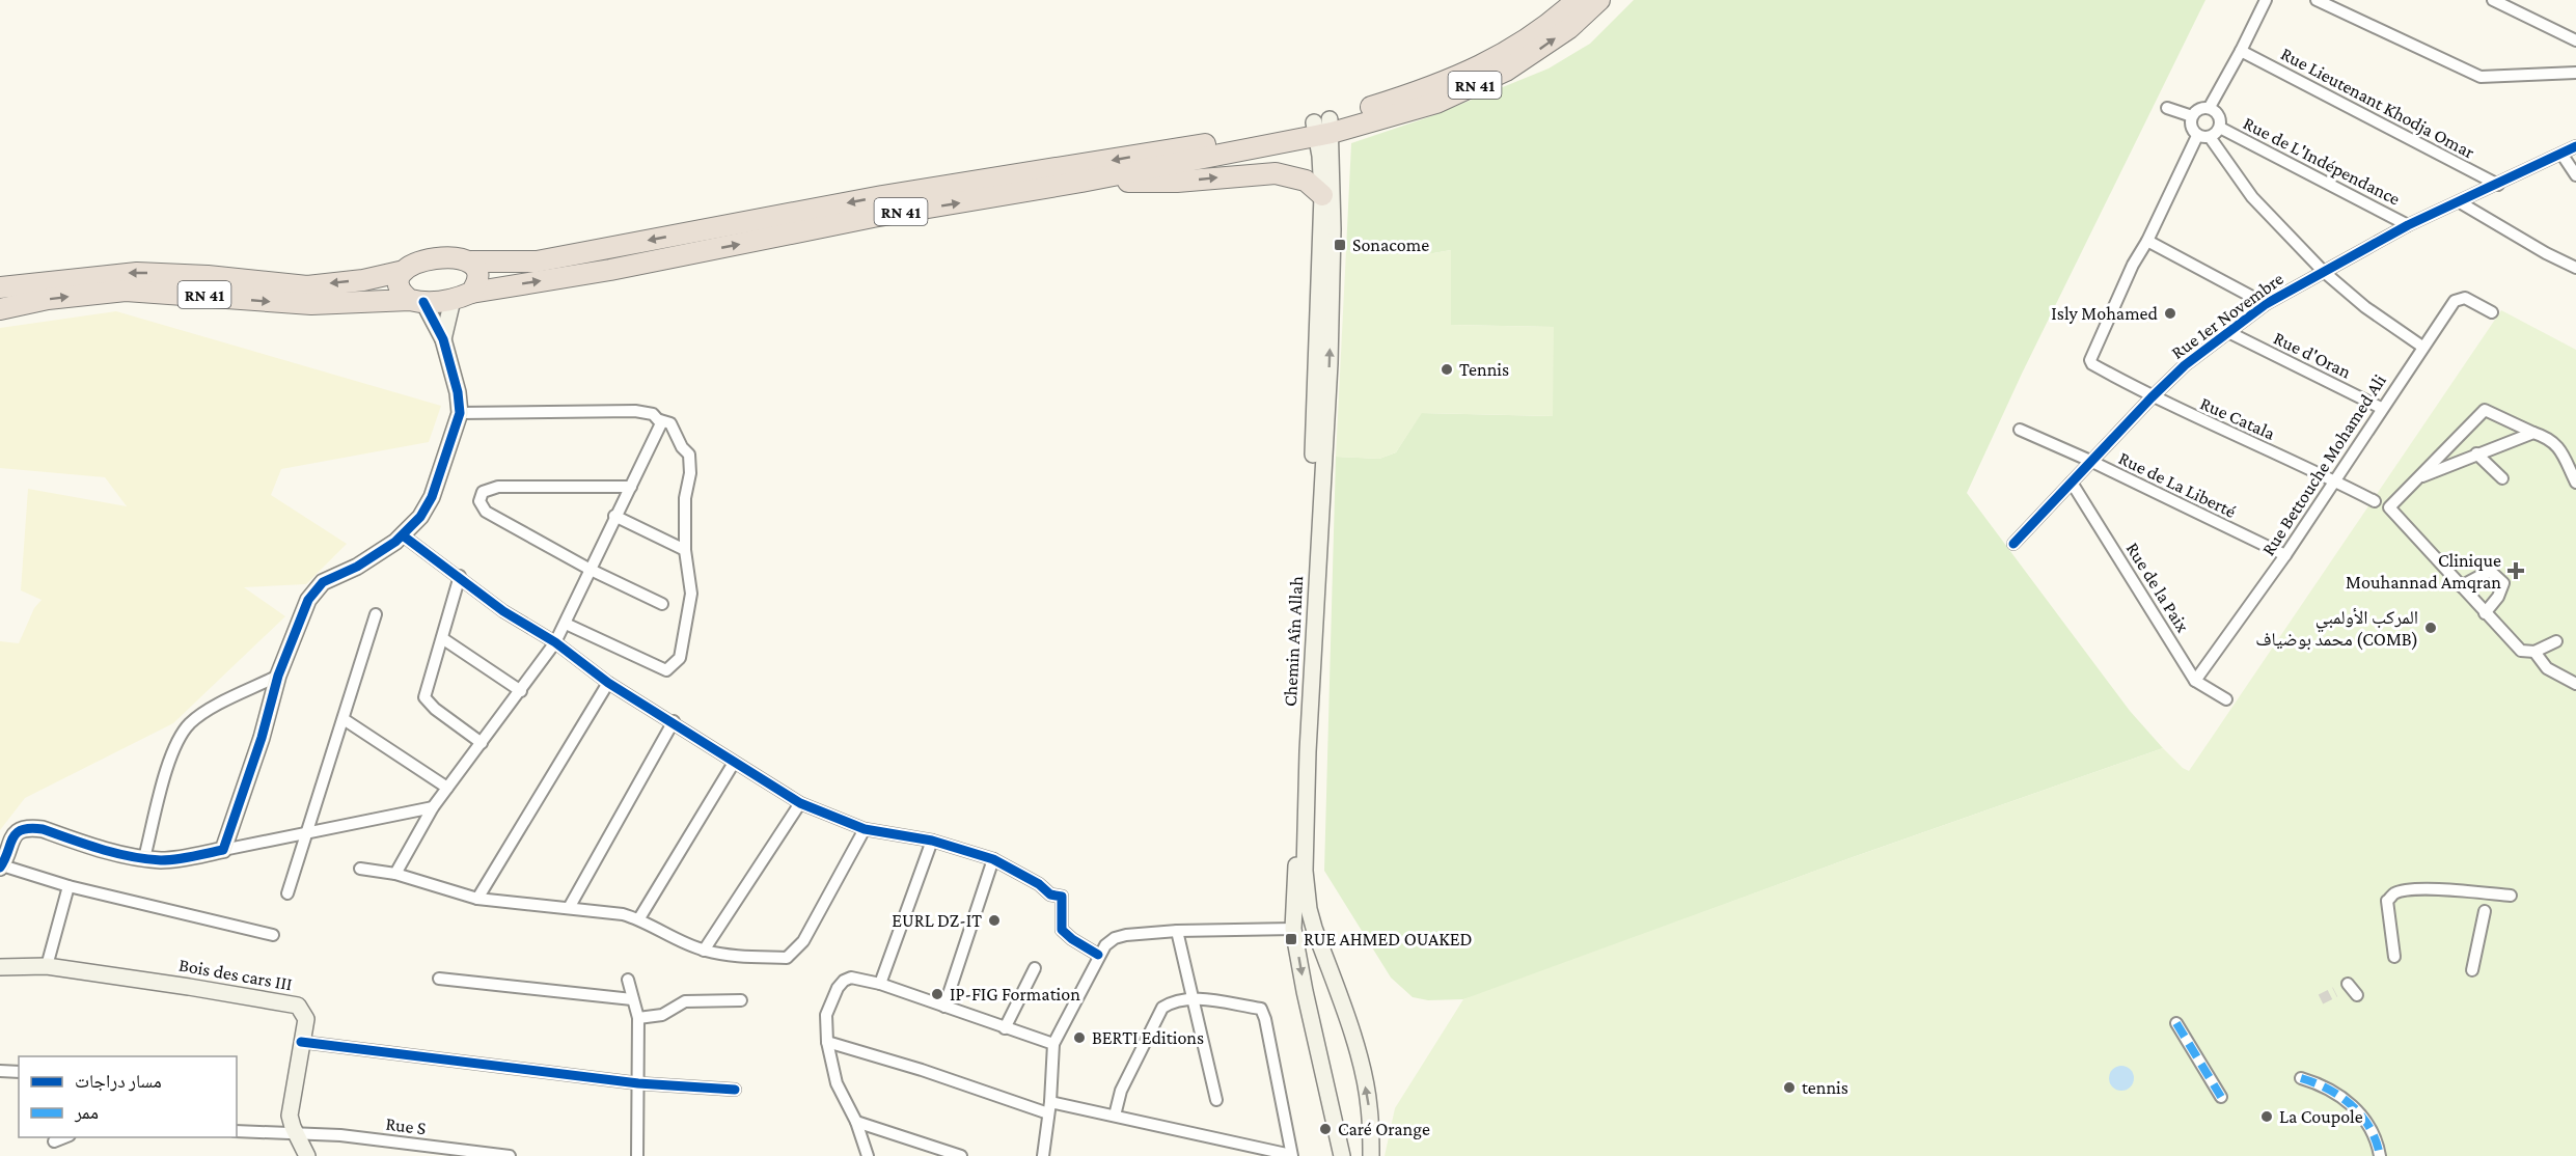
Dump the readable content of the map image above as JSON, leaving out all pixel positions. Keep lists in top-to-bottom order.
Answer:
{
  "streets": {
    "highway": ["RN 41"],
    "main road": ["Chemin Aîn Allah", "Bois des cars III"],
    "street": [
      "Rue Lieutenant Khodja Omar",
      "Rue de L'Indépendance",
      "Rue 1er Novembre",
      "Rue d'Oran",
      "Rue Catala",
      "Rue Bettouche Mohamed Ali",
      "Rue de La Liberté",
      "Rue de la Paix",
      "Rue S"
    ]
  },
  "crossings": [
    ["RN 41", "Chemin Aîn Allah"],
    ["Rue Lieutenant Khodja Omar", "Rue 1er Novembre"],
    ["Rue de L'Indépendance", "Rue 1er Novembre"],
    ["Rue 1er Novembre", "Rue d'Oran"],
    ["Rue 1er Novembre", "Rue Catala"],
    ["Rue 1er Novembre", "Rue de La Liberté"],
    ["Rue 1er Novembre", "Rue de la Paix"],
    ["Rue d'Oran", "Rue Bettouche Mohamed Ali"],
    ["Rue Catala", "Rue Bettouche Mohamed Ali"],
    ["Rue Bettouche Mohamed Ali", "Rue de La Liberté"],
    ["Rue Bettouche Mohamed Ali", "Rue de la Paix"],
    ["Bois des cars III", "Rue S"]
  ],
  "places": {
    "transit": ["Sonacome", "RUE AHMED OUAKED"],
    "other": [
      "Isly Mohamed",
      "Tennis",
      "المركب الأولمبي محمد بوضياف (COMB)",
      "EURL DZ-IT",
      "IP-FIG Formation",
      "BERTI Editions",
      "tennis",
      "La Coupole",
      "Caré Orange"
    ],
    "health": ["Clinique Mouhannad Amqran"]
  },
  "legend": ["مسار دراجات", "ممر"]
}
